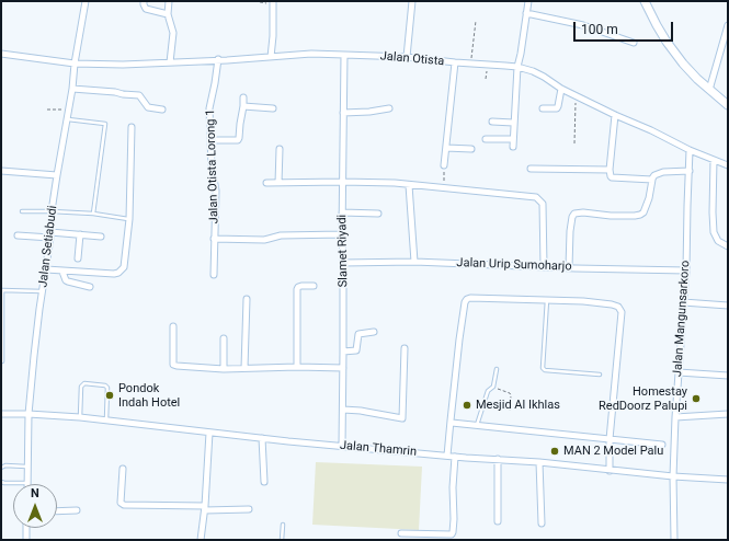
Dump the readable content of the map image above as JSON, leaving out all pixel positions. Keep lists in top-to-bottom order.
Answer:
{
  "streets": {
    "street": [
      "Jalan Otista",
      "Jalan Otista Lorong 1",
      "Jalan Setiabudi",
      "Slamet Riyadi",
      "Jalan Urip Sumoharjo",
      "Jalan Mangunsarkoro",
      "Jalan Thamrin"
    ]
  },
  "crossings": [
    ["Jalan Otista", "Jalan Otista Lorong 1"],
    ["Jalan Otista", "Jalan Setiabudi"],
    ["Jalan Otista", "Slamet Riyadi"],
    ["Jalan Otista", "Jalan Mangunsarkoro"],
    ["Jalan Setiabudi", "Jalan Thamrin"],
    ["Slamet Riyadi", "Jalan Urip Sumoharjo"],
    ["Slamet Riyadi", "Jalan Thamrin"],
    ["Jalan Urip Sumoharjo", "Jalan Mangunsarkoro"],
    ["Jalan Mangunsarkoro", "Jalan Thamrin"]
  ],
  "places": [
    "Pondok Indah Hotel",
    "Homestay RedDoorz Palupi",
    "Mesjid Al Ikhlas",
    "MAN 2 Model Palu"
  ],
  "scale_bar": "100 m",
  "north": "top"
}
